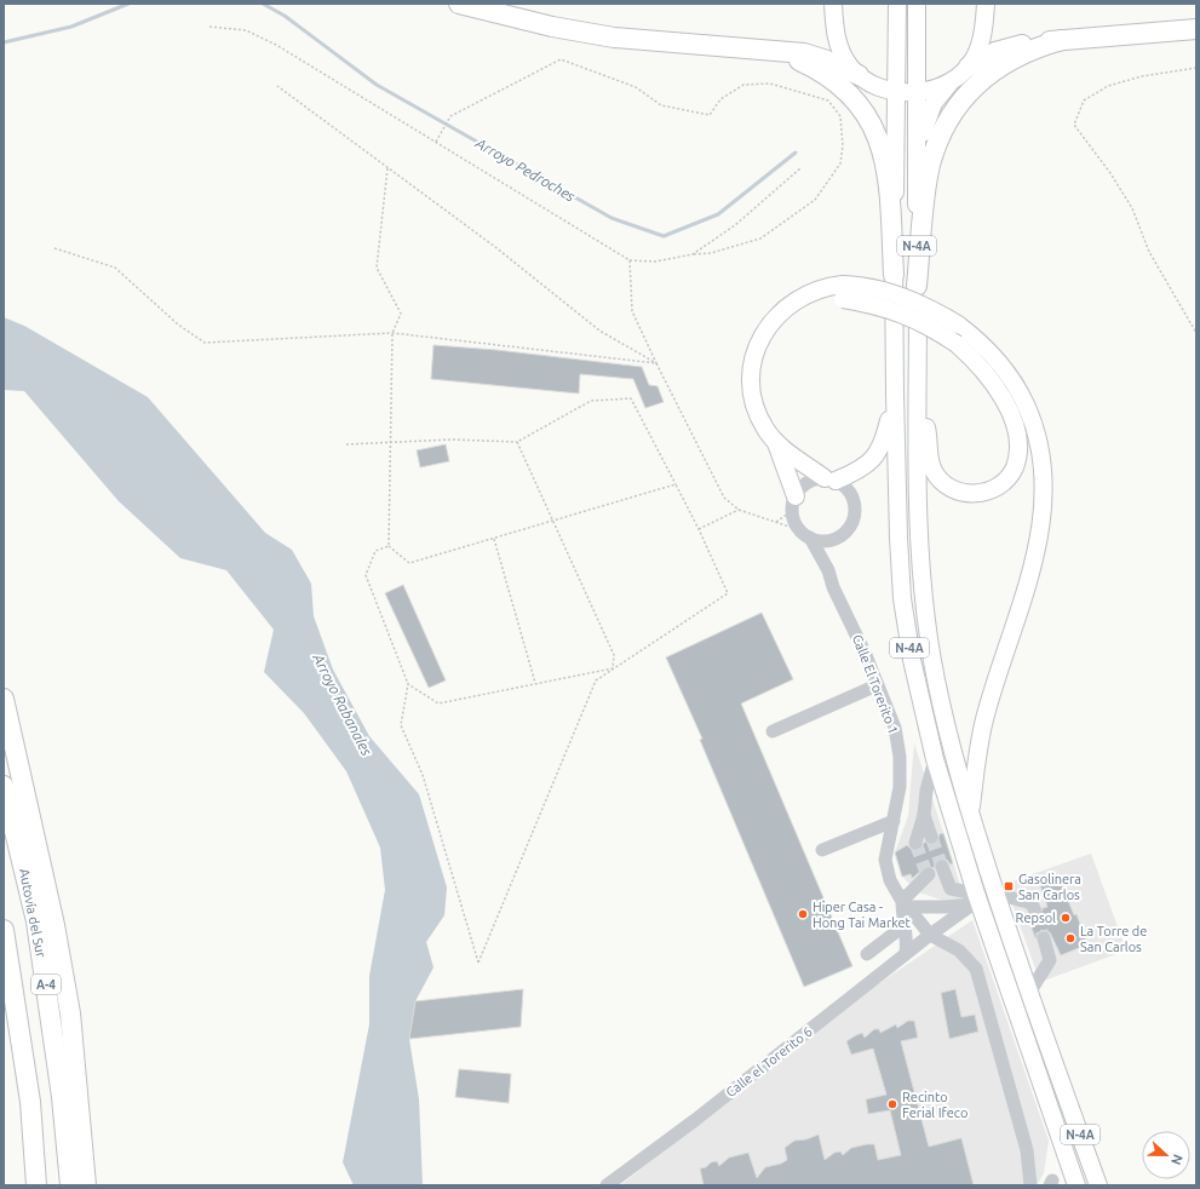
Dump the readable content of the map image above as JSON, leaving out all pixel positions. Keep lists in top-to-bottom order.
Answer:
{
  "streets": {
    "highway": ["Autovía del Sur", "A-4"],
    "main road": ["N-4A"],
    "street": ["Calle El Torerito 1", "Calle el Torerito 6"]
  },
  "crossings": [
    ["N-4A", "Calle el Torerito 6"],
    ["Calle El Torerito 1", "Calle el Torerito 6"]
  ],
  "water": ["Arroyo Pedroches", "Arroyo Rabanales"],
  "places": {
    "transit": ["Gasolinera San Carlos"],
    "other": [
      "Hiper Casa - Hong Tai Market",
      "Repsol",
      "La Torre de San Carlos",
      "Recinto Ferial Ifeco"
    ]
  },
  "north": "right"
}
